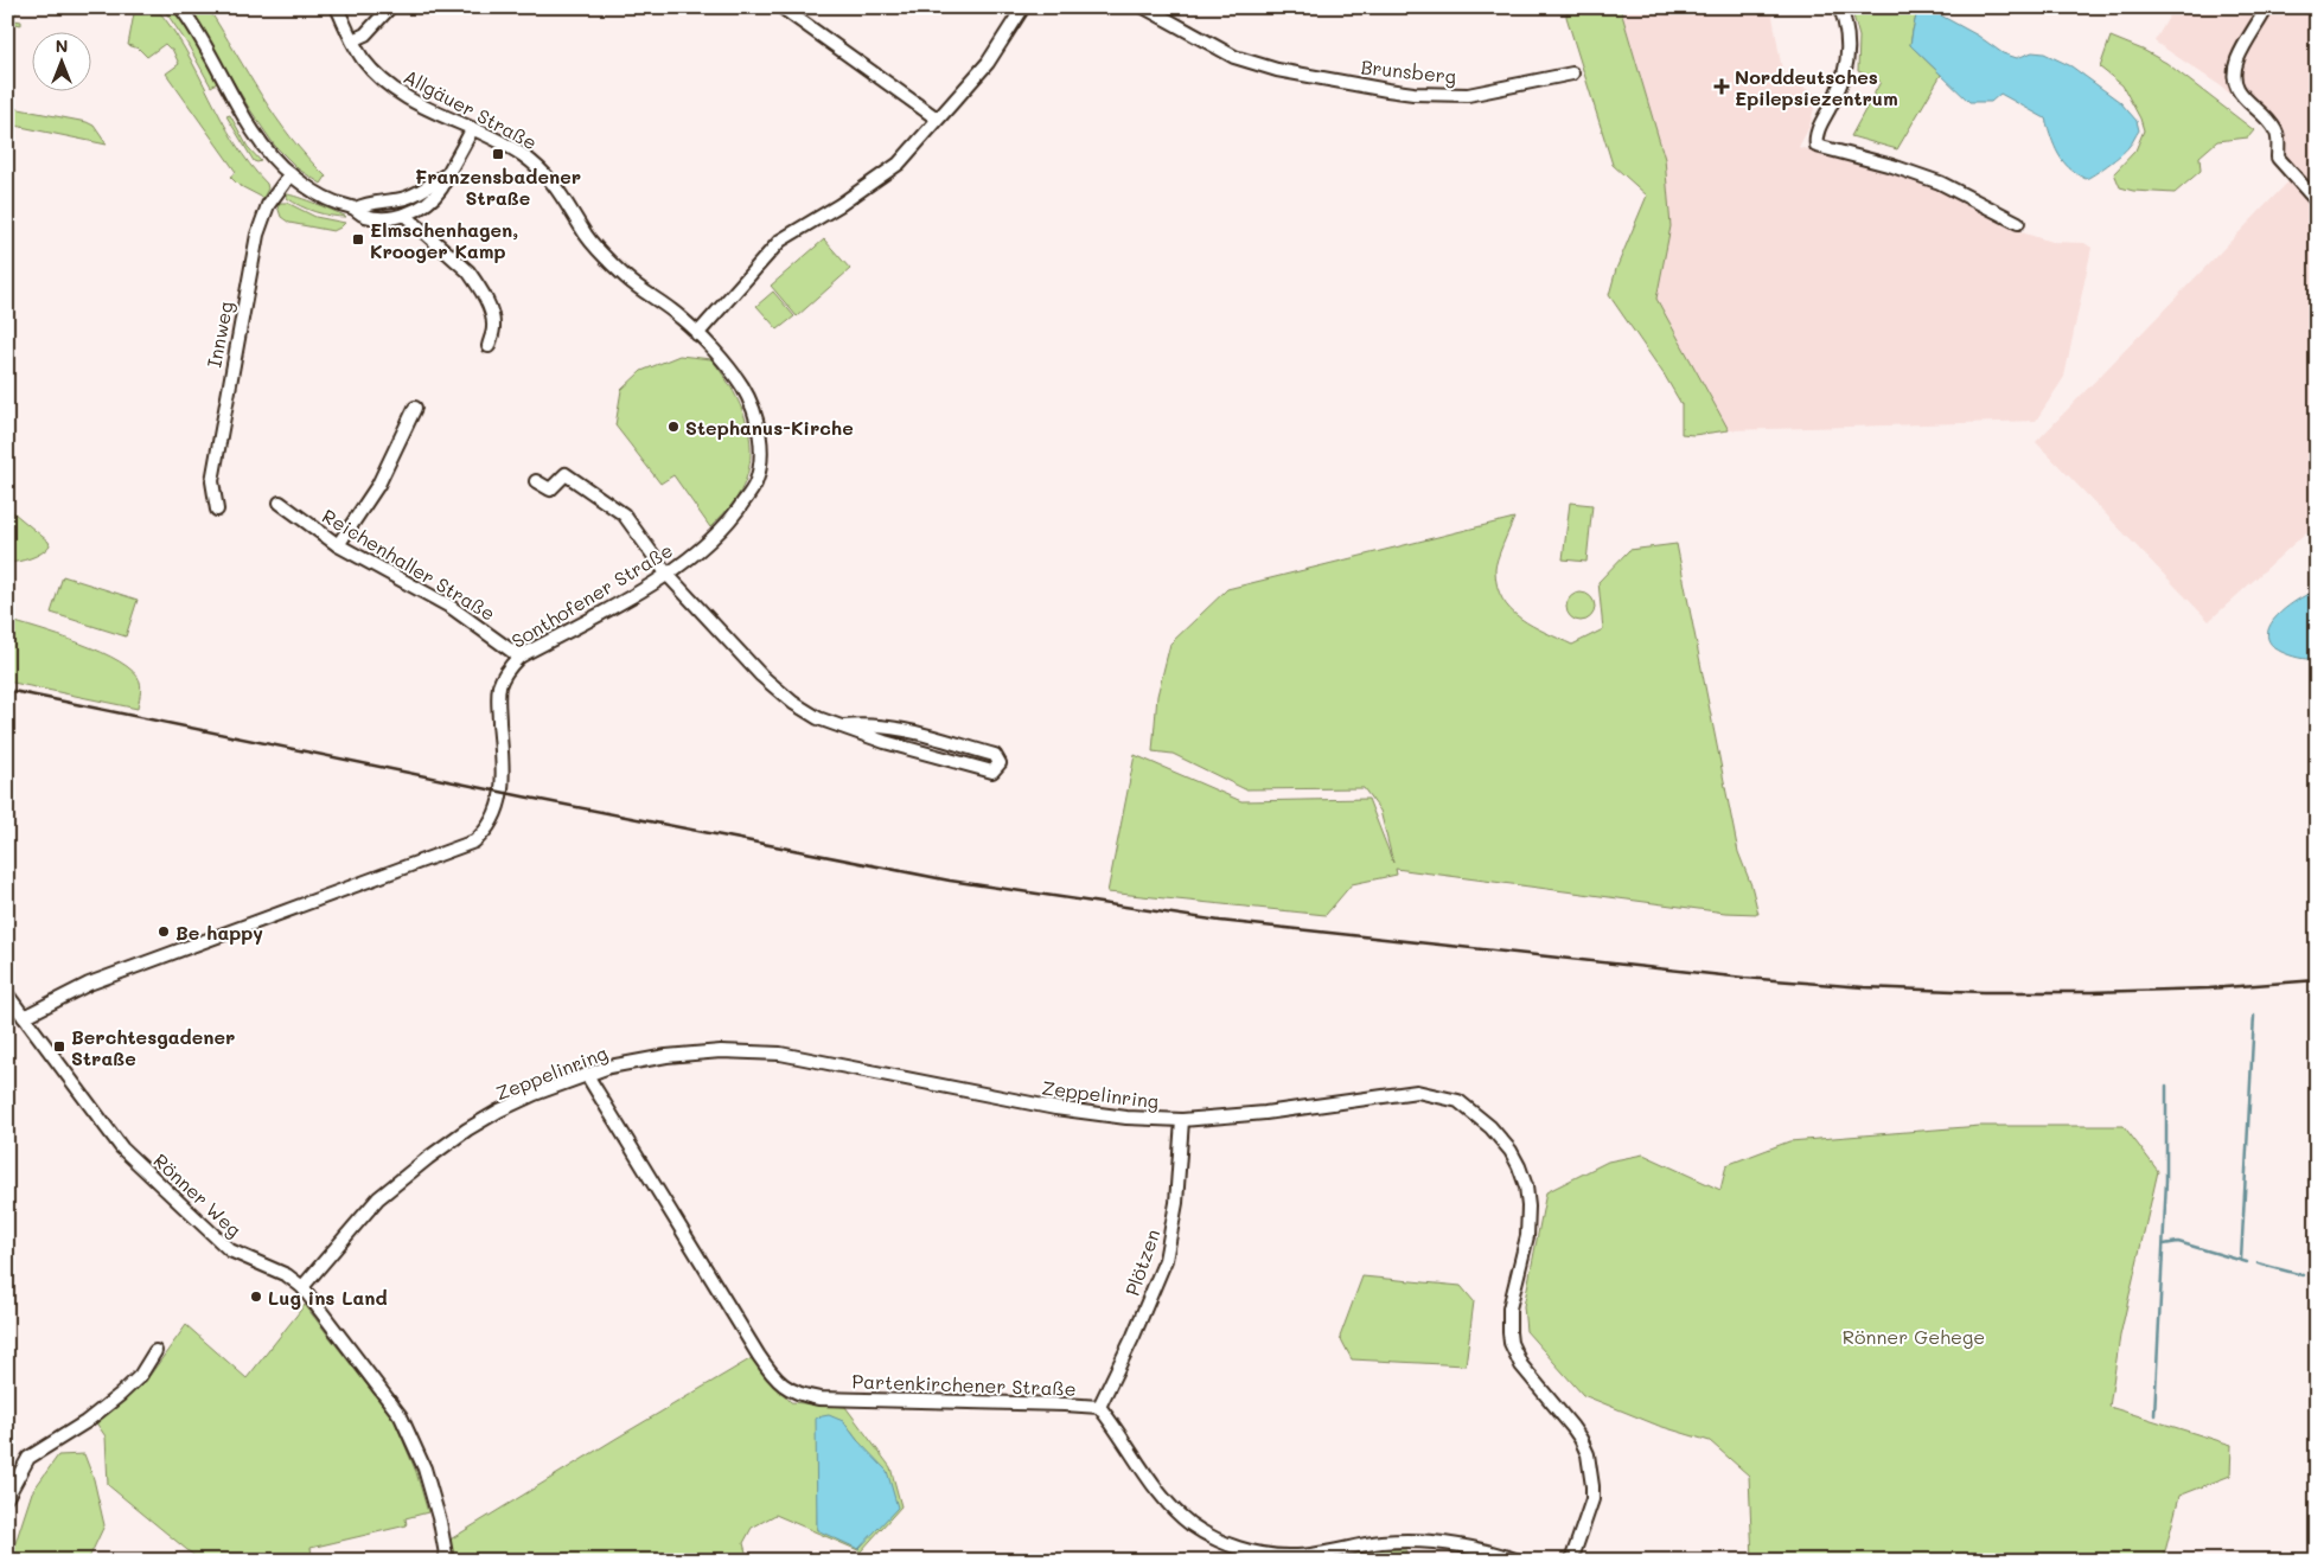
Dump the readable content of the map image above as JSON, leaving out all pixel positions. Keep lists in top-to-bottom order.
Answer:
{
  "streets": {
    "street": [
      "Brunsberg",
      "Allgäuer Straße",
      "Innweg",
      "Reichenhaller Straße",
      "Sonthofener Straße",
      "Zeppelinring",
      "Rönner Weg",
      "Plötzen",
      "Partenkirchener Straße"
    ]
  },
  "crossings": [
    ["Allgäuer Straße", "Sonthofener Straße"],
    ["Reichenhaller Straße", "Sonthofener Straße"],
    ["Sonthofener Straße", "Rönner Weg"],
    ["Zeppelinring", "Rönner Weg"],
    ["Zeppelinring", "Plötzen"],
    ["Zeppelinring", "Partenkirchener Straße"],
    ["Plötzen", "Partenkirchener Straße"]
  ],
  "parks": ["Rönner Gehege"],
  "places": {
    "health": ["Norddeutsches Epilepsiezentrum"],
    "transit": ["Franzensbadener Straße", "Elmschenhagen, Krooger Kamp", "Berchtesgadener Straße"],
    "other": ["Stephanus-Kirche", "Be happy", "Lug ins Land"]
  },
  "north": "top"
}
